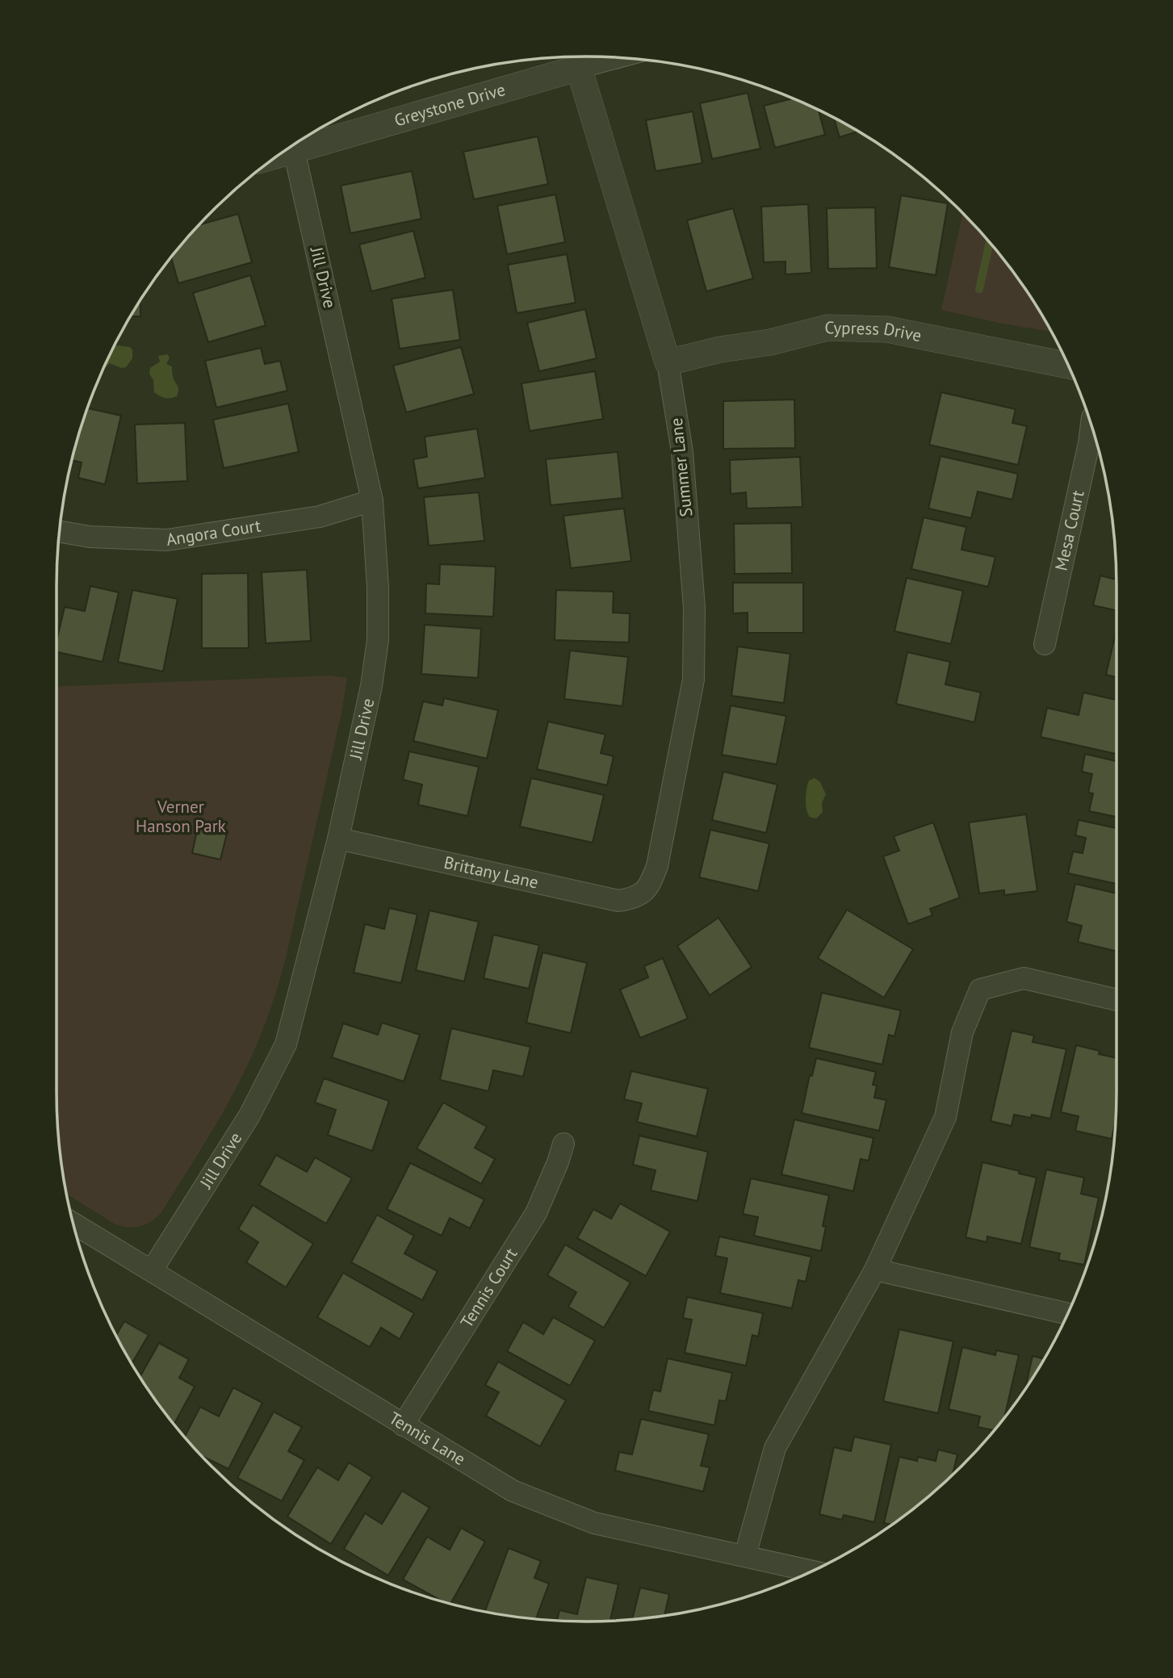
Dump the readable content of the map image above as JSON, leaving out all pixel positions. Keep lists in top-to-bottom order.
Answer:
{
  "streets": {
    "street": [
      "Greystone Drive",
      "Jill Drive",
      "Cypress Drive",
      "Summer Lane",
      "Mesa Court",
      "Angora Court",
      "Brittany Lane",
      "Tennis Court",
      "Tennis Lane"
    ]
  },
  "crossings": [
    ["Greystone Drive", "Jill Drive"],
    ["Greystone Drive", "Summer Lane"],
    ["Jill Drive", "Angora Court"],
    ["Jill Drive", "Brittany Lane"],
    ["Jill Drive", "Tennis Lane"],
    ["Cypress Drive", "Summer Lane"],
    ["Summer Lane", "Brittany Lane"],
    ["Tennis Court", "Tennis Lane"]
  ],
  "parks": ["Verner Hanson Park"]
}
